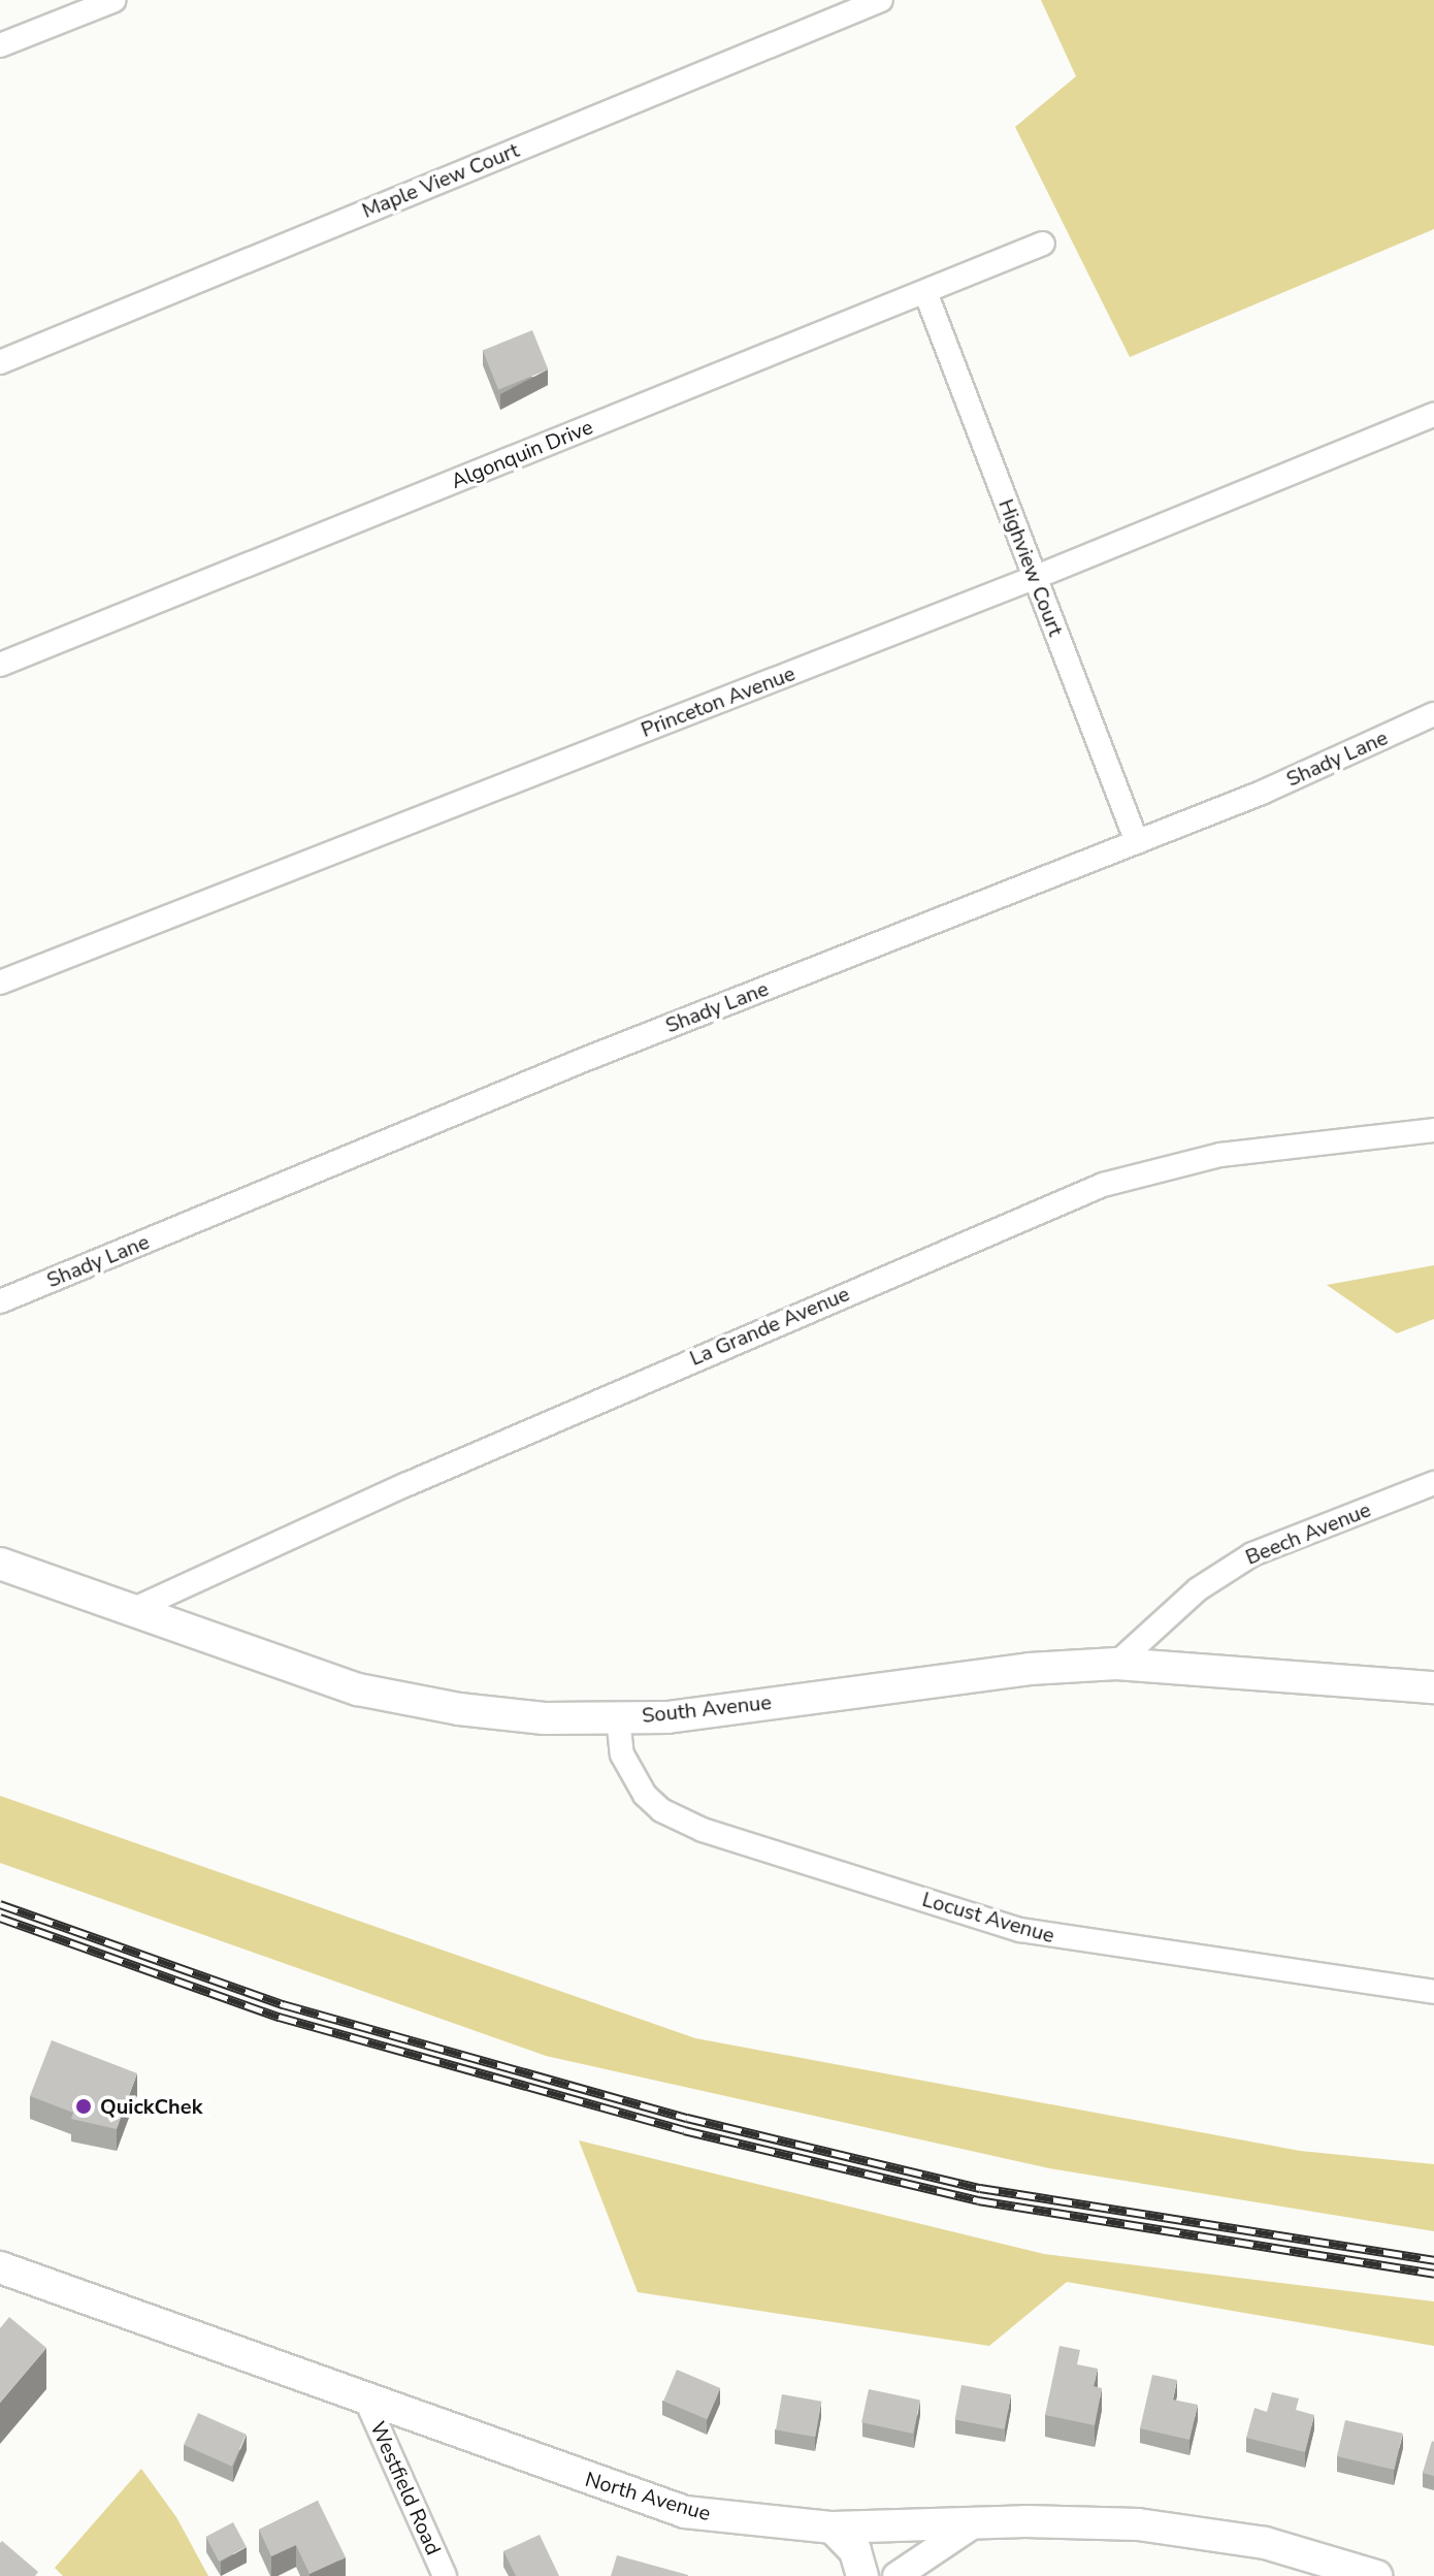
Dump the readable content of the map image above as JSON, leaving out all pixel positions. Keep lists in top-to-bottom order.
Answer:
{
  "streets": {
    "main road": ["South Avenue", "North Avenue"],
    "street": [
      "Maple View Court",
      "Algonquin Drive",
      "Highview Court",
      "Princeton Avenue",
      "Shady Lane",
      "La Grande Avenue",
      "Beech Avenue",
      "Locust Avenue",
      "Westfield Road"
    ]
  },
  "crossings": [
    ["Algonquin Drive", "Highview Court"],
    ["Highview Court", "Princeton Avenue"],
    ["Highview Court", "Shady Lane"],
    ["La Grande Avenue", "South Avenue"],
    ["Beech Avenue", "South Avenue"],
    ["South Avenue", "Locust Avenue"],
    ["Westfield Road", "North Avenue"]
  ],
  "places": ["QuickChek"]
}
